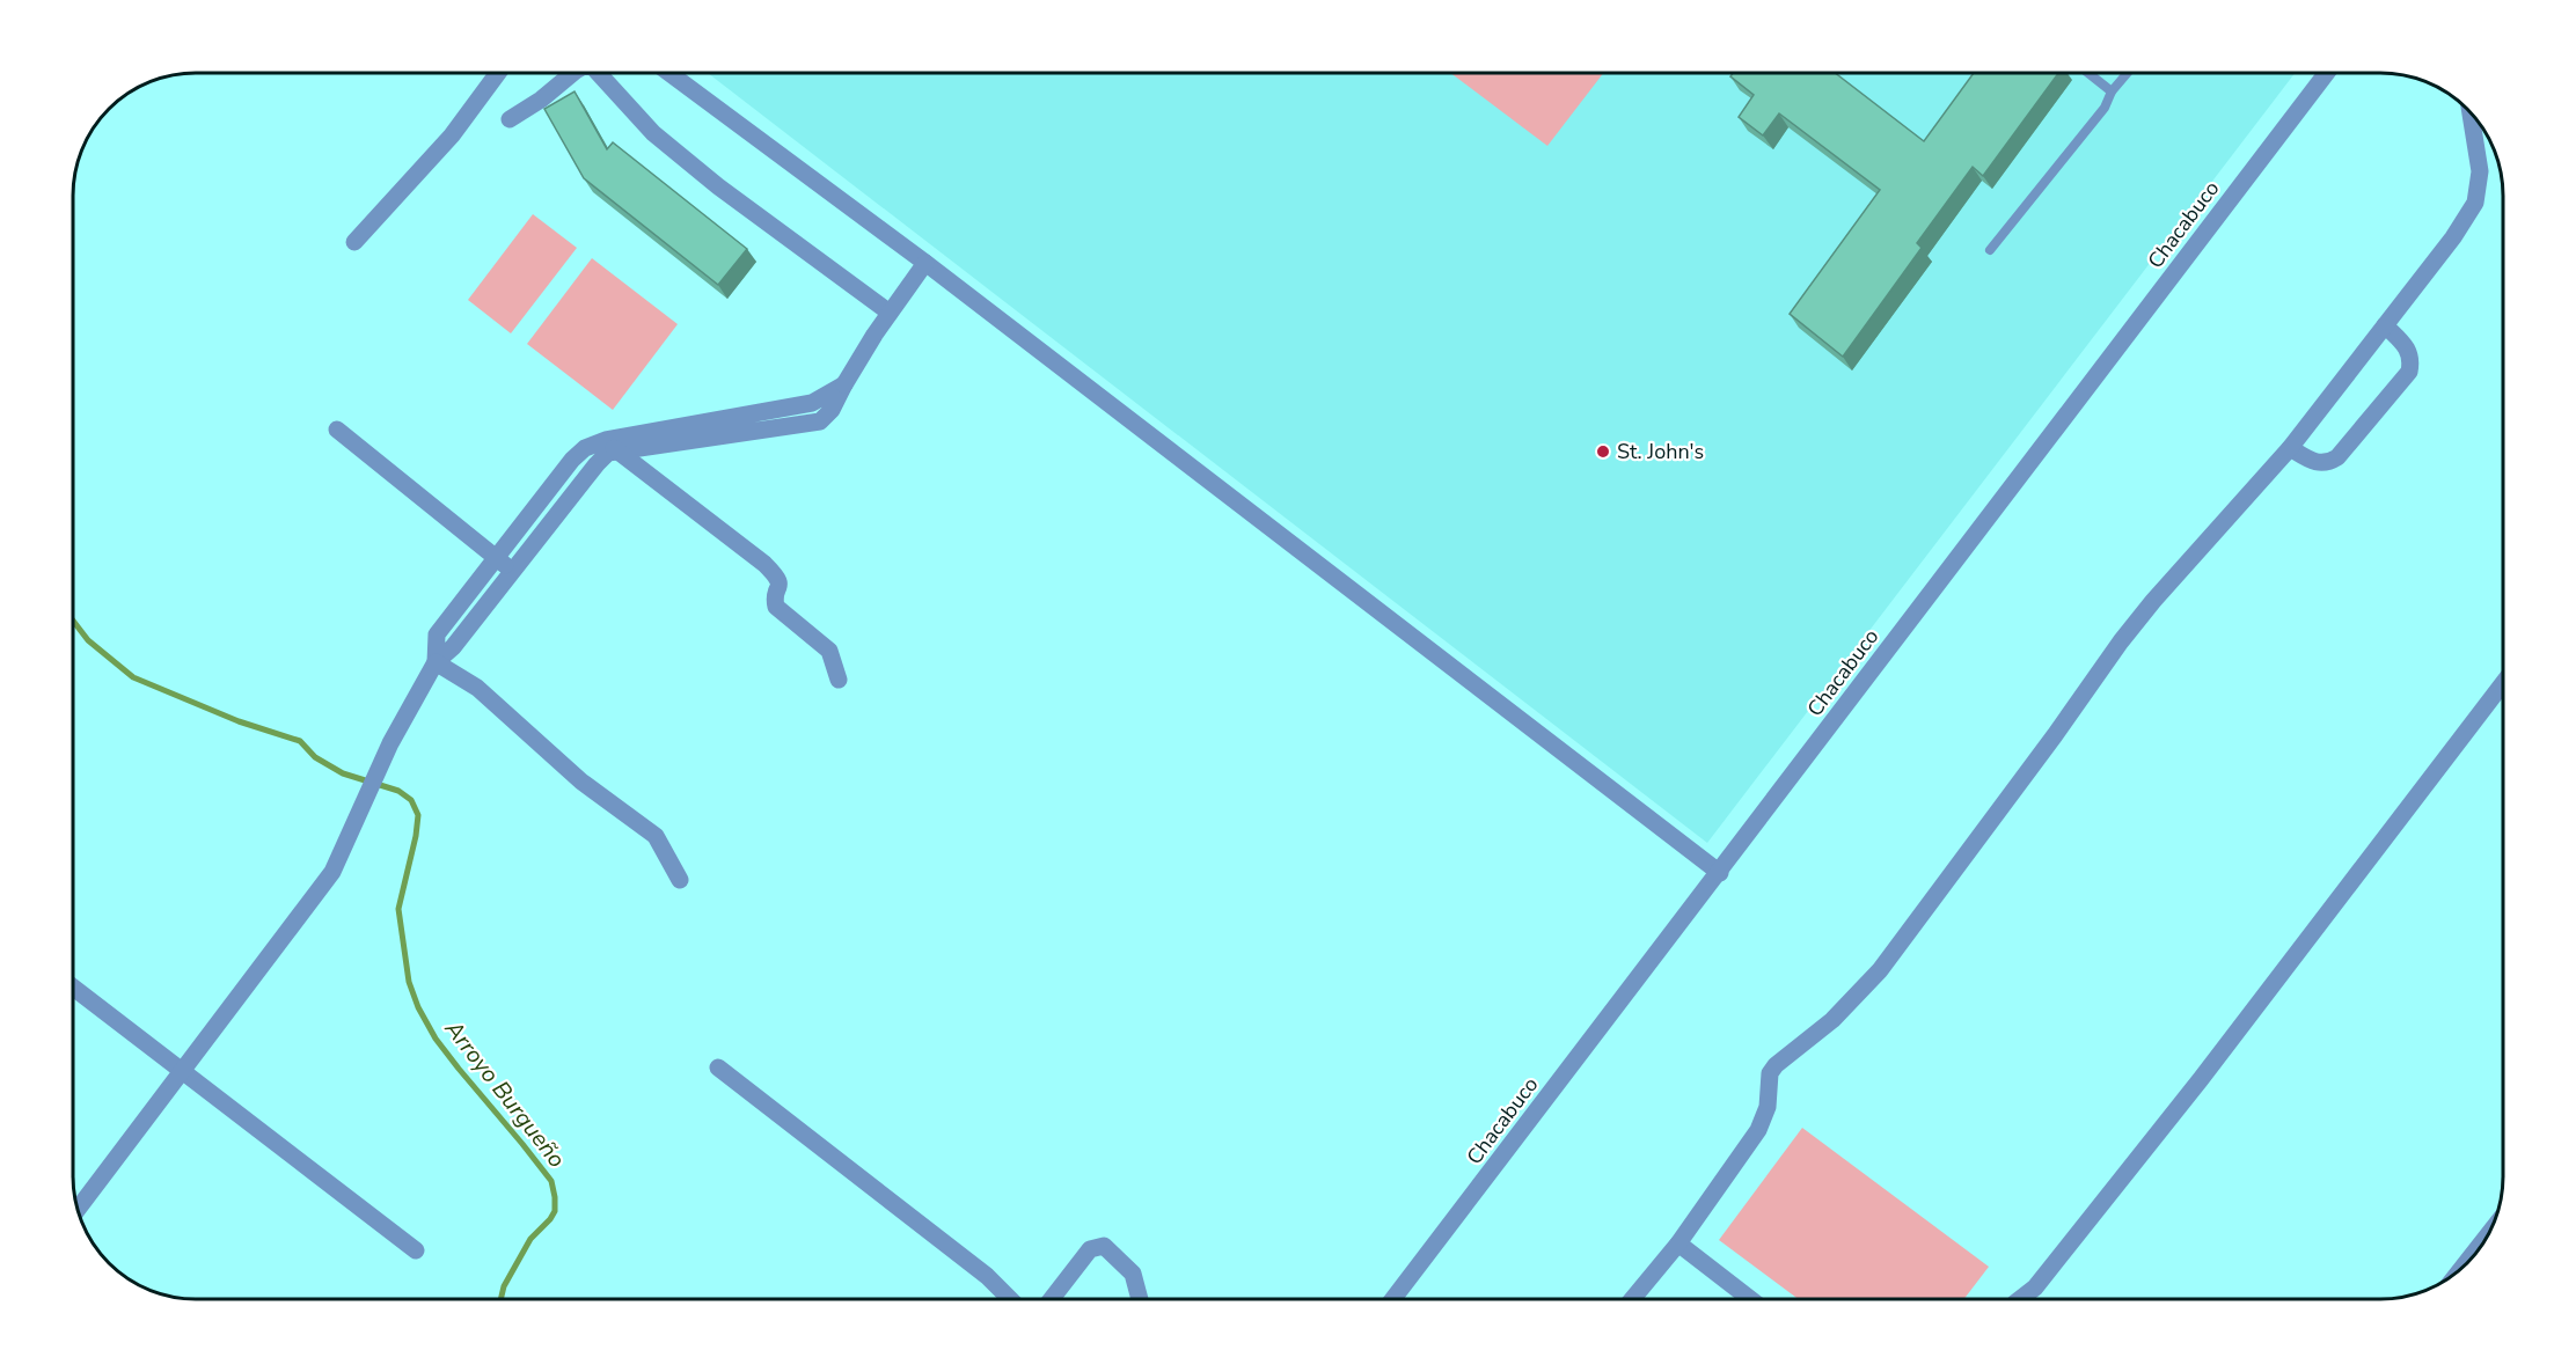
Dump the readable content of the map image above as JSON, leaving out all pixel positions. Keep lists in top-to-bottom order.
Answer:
{
  "streets": {
    "street": ["Chacabuco"]
  },
  "water": ["Arroyo Burgueño"],
  "places": ["St. John's"]
}
